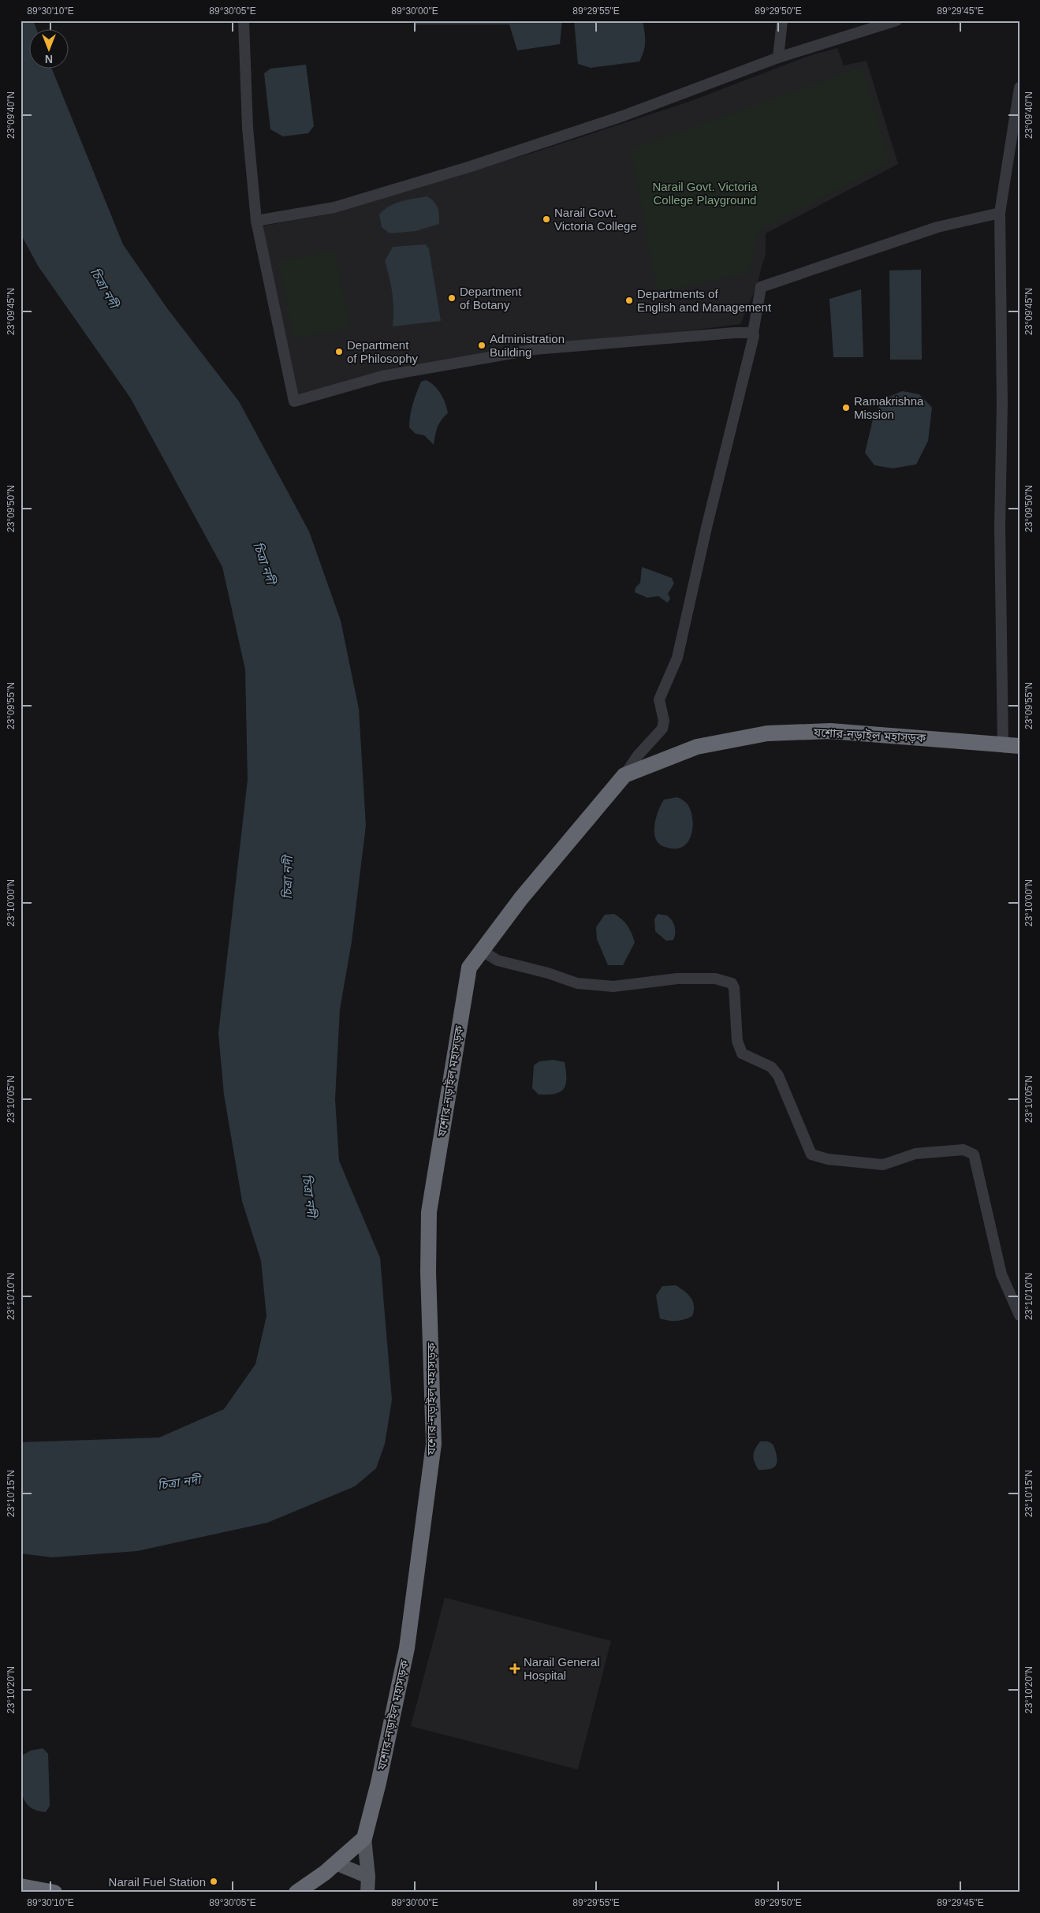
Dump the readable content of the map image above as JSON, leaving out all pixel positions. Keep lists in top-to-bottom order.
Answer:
{
  "streets": {
    "highway": ["যশোর-নড়াইল মহাসড়ক"]
  },
  "water": ["চিত্রা নদী"],
  "parks": ["Narail Govt. Victoria College Playground"],
  "places": {
    "other": [
      "Narail Govt. Victoria College",
      "Department of Botany",
      "Departments of English and Management",
      "Administration Building",
      "Department of Philosophy",
      "Ramakrishna Mission",
      "Narail Fuel Station"
    ],
    "health": ["Narail General Hospital"]
  },
  "north": "bottom",
  "coordinates": [
    "89°30'10\"E",
    "89°30'05\"E",
    "89°30'00\"E",
    "89°29'55\"E",
    "89°29'50\"E",
    "89°29'45\"E",
    "23°09'40\"N",
    "23°09'45\"N",
    "23°09'50\"N",
    "23°09'55\"N",
    "23°10'00\"N",
    "23°10'05\"N",
    "23°10'10\"N",
    "23°10'15\"N",
    "23°10'20\"N"
  ]
}
